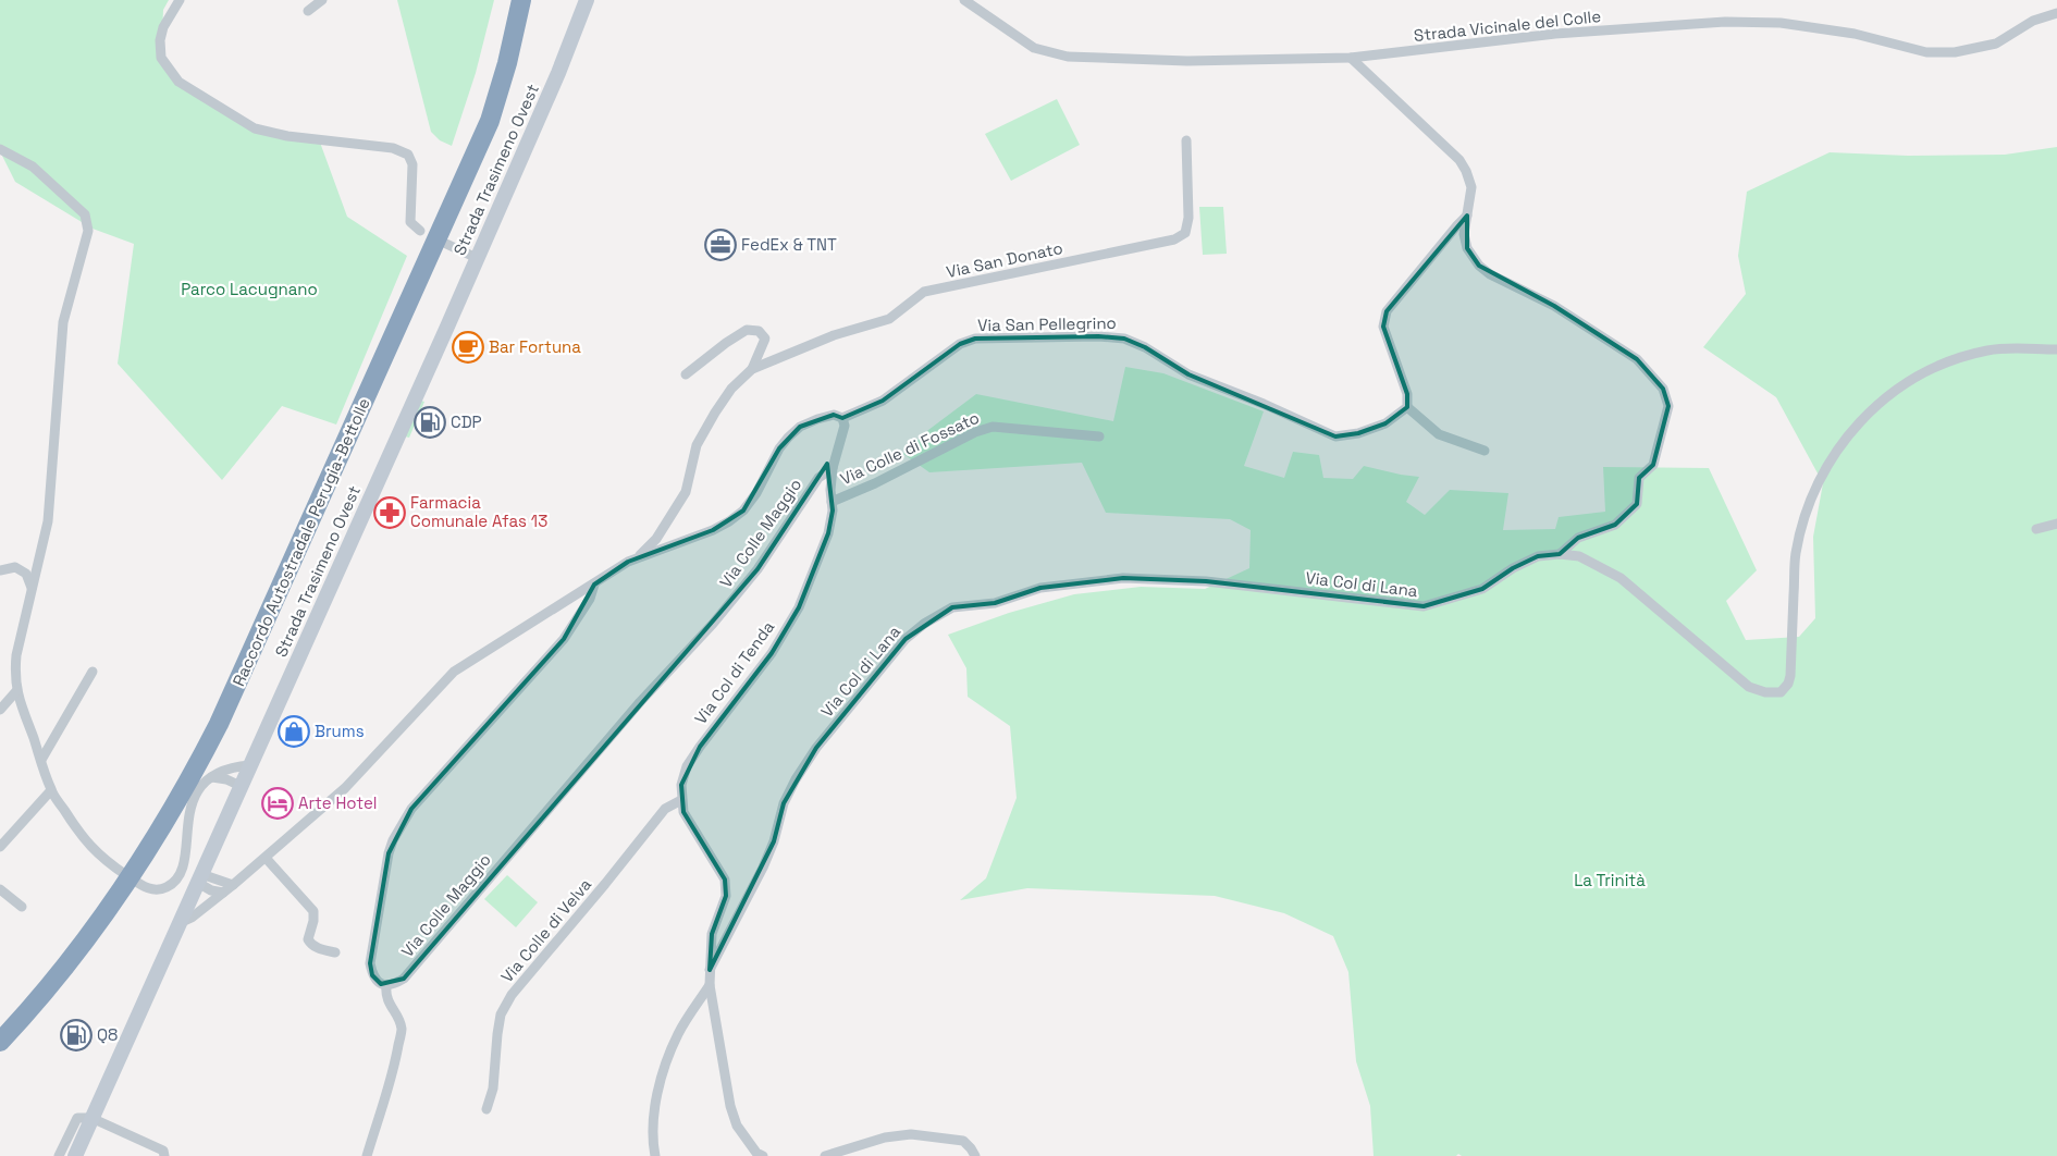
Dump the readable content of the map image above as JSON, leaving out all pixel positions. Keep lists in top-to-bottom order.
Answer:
{
  "streets": {
    "highway": ["Raccordo Autostradale Perugia-Bettolle"],
    "main road": ["Strada Trasimeno Ovest"],
    "street": [
      "Strada Vicinale del Colle",
      "Via San Donato",
      "Via San Pellegrino",
      "Via Colle di Fossato",
      "Via Colle Maggio",
      "Via Col di Lana",
      "Via Col di Tenda",
      "Via Colle di Velva"
    ]
  },
  "crossings": [
    ["Via San Pellegrino", "Via Col di Tenda"],
    ["Via Colle di Fossato", "Via Col di Tenda"],
    ["Via Colle Maggio", "Via Col di Tenda"],
    ["Via Col di Lana", "Via Col di Tenda"],
    ["Via Col di Tenda", "Via Colle di Velva"]
  ],
  "parks": ["Parco Lacugnano", "La Trinità"],
  "places": {
    "office": ["FedEx & TNT"],
    "cafe": ["Bar Fortuna"],
    "fuel station": ["CDP", "Q8"],
    "pharmacy": ["Farmacia Comunale Afas 13"],
    "shop": ["Brums"],
    "hotel": ["Arte Hotel"]
  }
}
